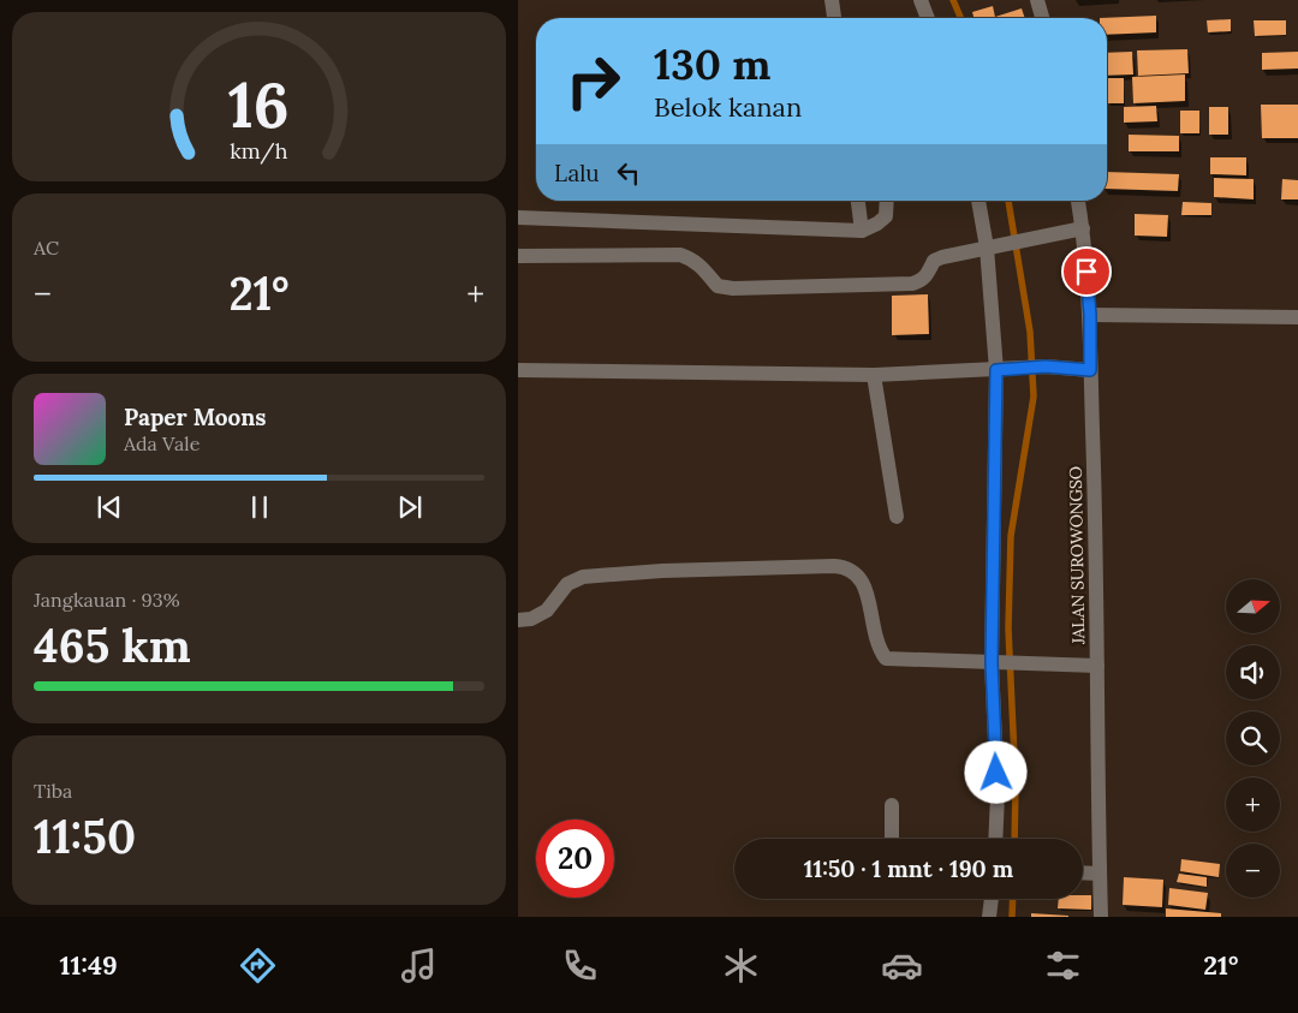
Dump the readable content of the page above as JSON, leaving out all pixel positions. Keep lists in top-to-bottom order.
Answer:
{
  "streets": {
    "street": ["JALAN SUROWONGSO"]
  },
  "north": "right",
  "page": {
    "turn": ["130 m", "Belok kanan"],
    "then": "Lalu",
    "tile": [
      "AC",
      ["Jangkauan · 93%", "465 km"],
      ["Tiba", "11:50"]
    ],
    "heat": ["−", "21°", "+"],
    "song": ["Paper Moons", "Ada Vale"],
    "map_buttons": ["+", "−"],
    "limit": "20",
    "trip": "11:50 · 1 mnt · 190 m",
    "tabs": ["11:49", "21°"],
    "gauge": ["16", "km/h"]
  }
}
